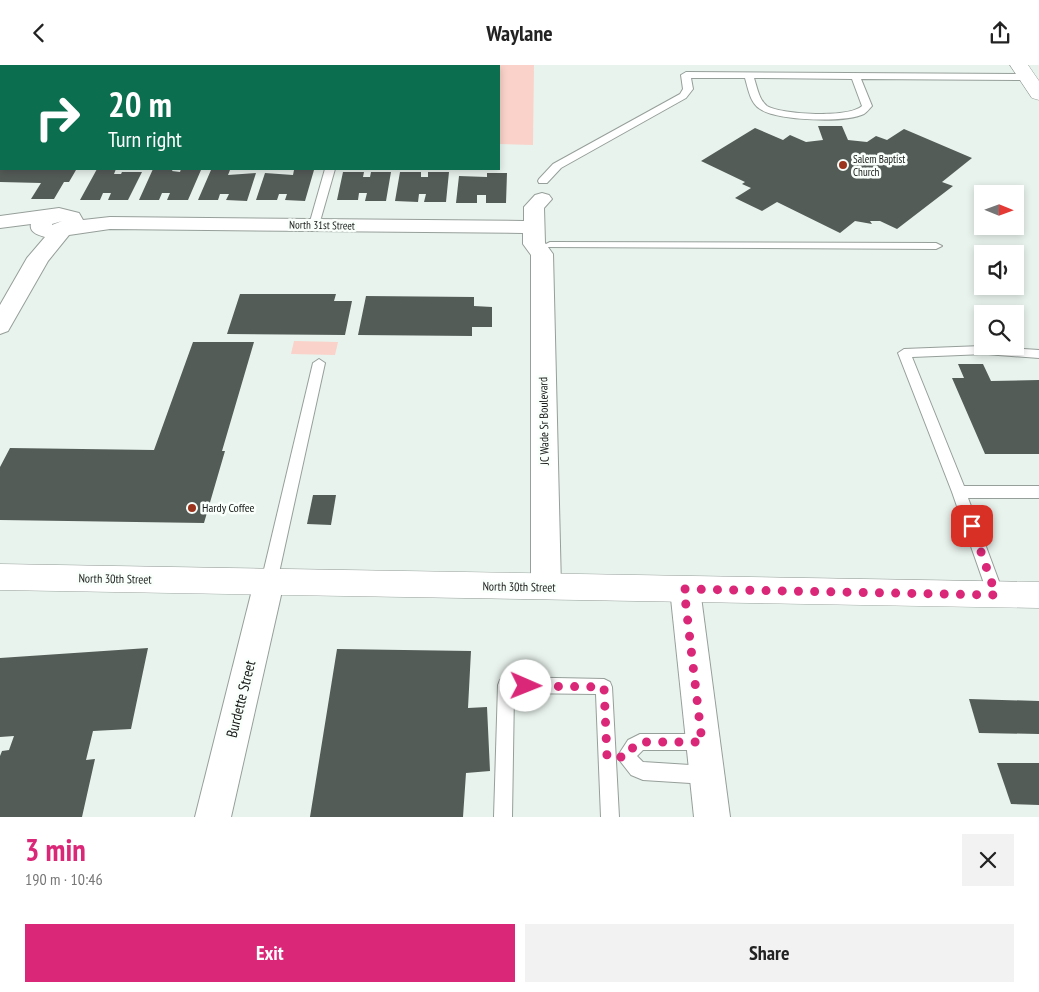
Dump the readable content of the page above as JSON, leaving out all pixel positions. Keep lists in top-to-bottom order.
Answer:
{
  "streets": {
    "main road": ["North 30th Street"],
    "street": ["North 31st Street", "JC Wade Sr Boulevard", "Burdette Street"]
  },
  "crossings": [
    ["North 31st Street", "JC Wade Sr Boulevard"],
    ["JC Wade Sr Boulevard", "North 30th Street"],
    ["North 30th Street", "Burdette Street"]
  ],
  "places": ["Salem Baptist Church", "Hardy Coffee"],
  "north": "right",
  "page": {
    "header": "Waylane",
    "turn": ["20 m", "Turn right"],
    "heading": ["3 min", "190 m · 10:46"],
    "buttons": ["Exit", "Share"]
  }
}
